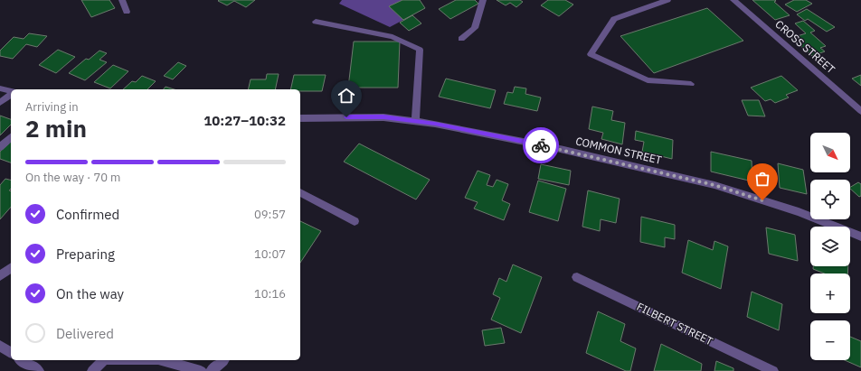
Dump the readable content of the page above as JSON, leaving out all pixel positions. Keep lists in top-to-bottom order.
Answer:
{
  "streets": {
    "street": ["CROSS STREET", "COMMON STREET", "FILBERT STREET"]
  },
  "north": "bottom right",
  "page": {
    "heading": ["2 min", "Arriving in", "10:27–10:32"],
    "map_buttons": ["+", "−"],
    "bar": "On the way · 70 m",
    "list": [
      ["Confirmed", "09:57"],
      ["Preparing", "10:07"],
      ["On the way", "10:16"],
      "Delivered"
    ]
  }
}
